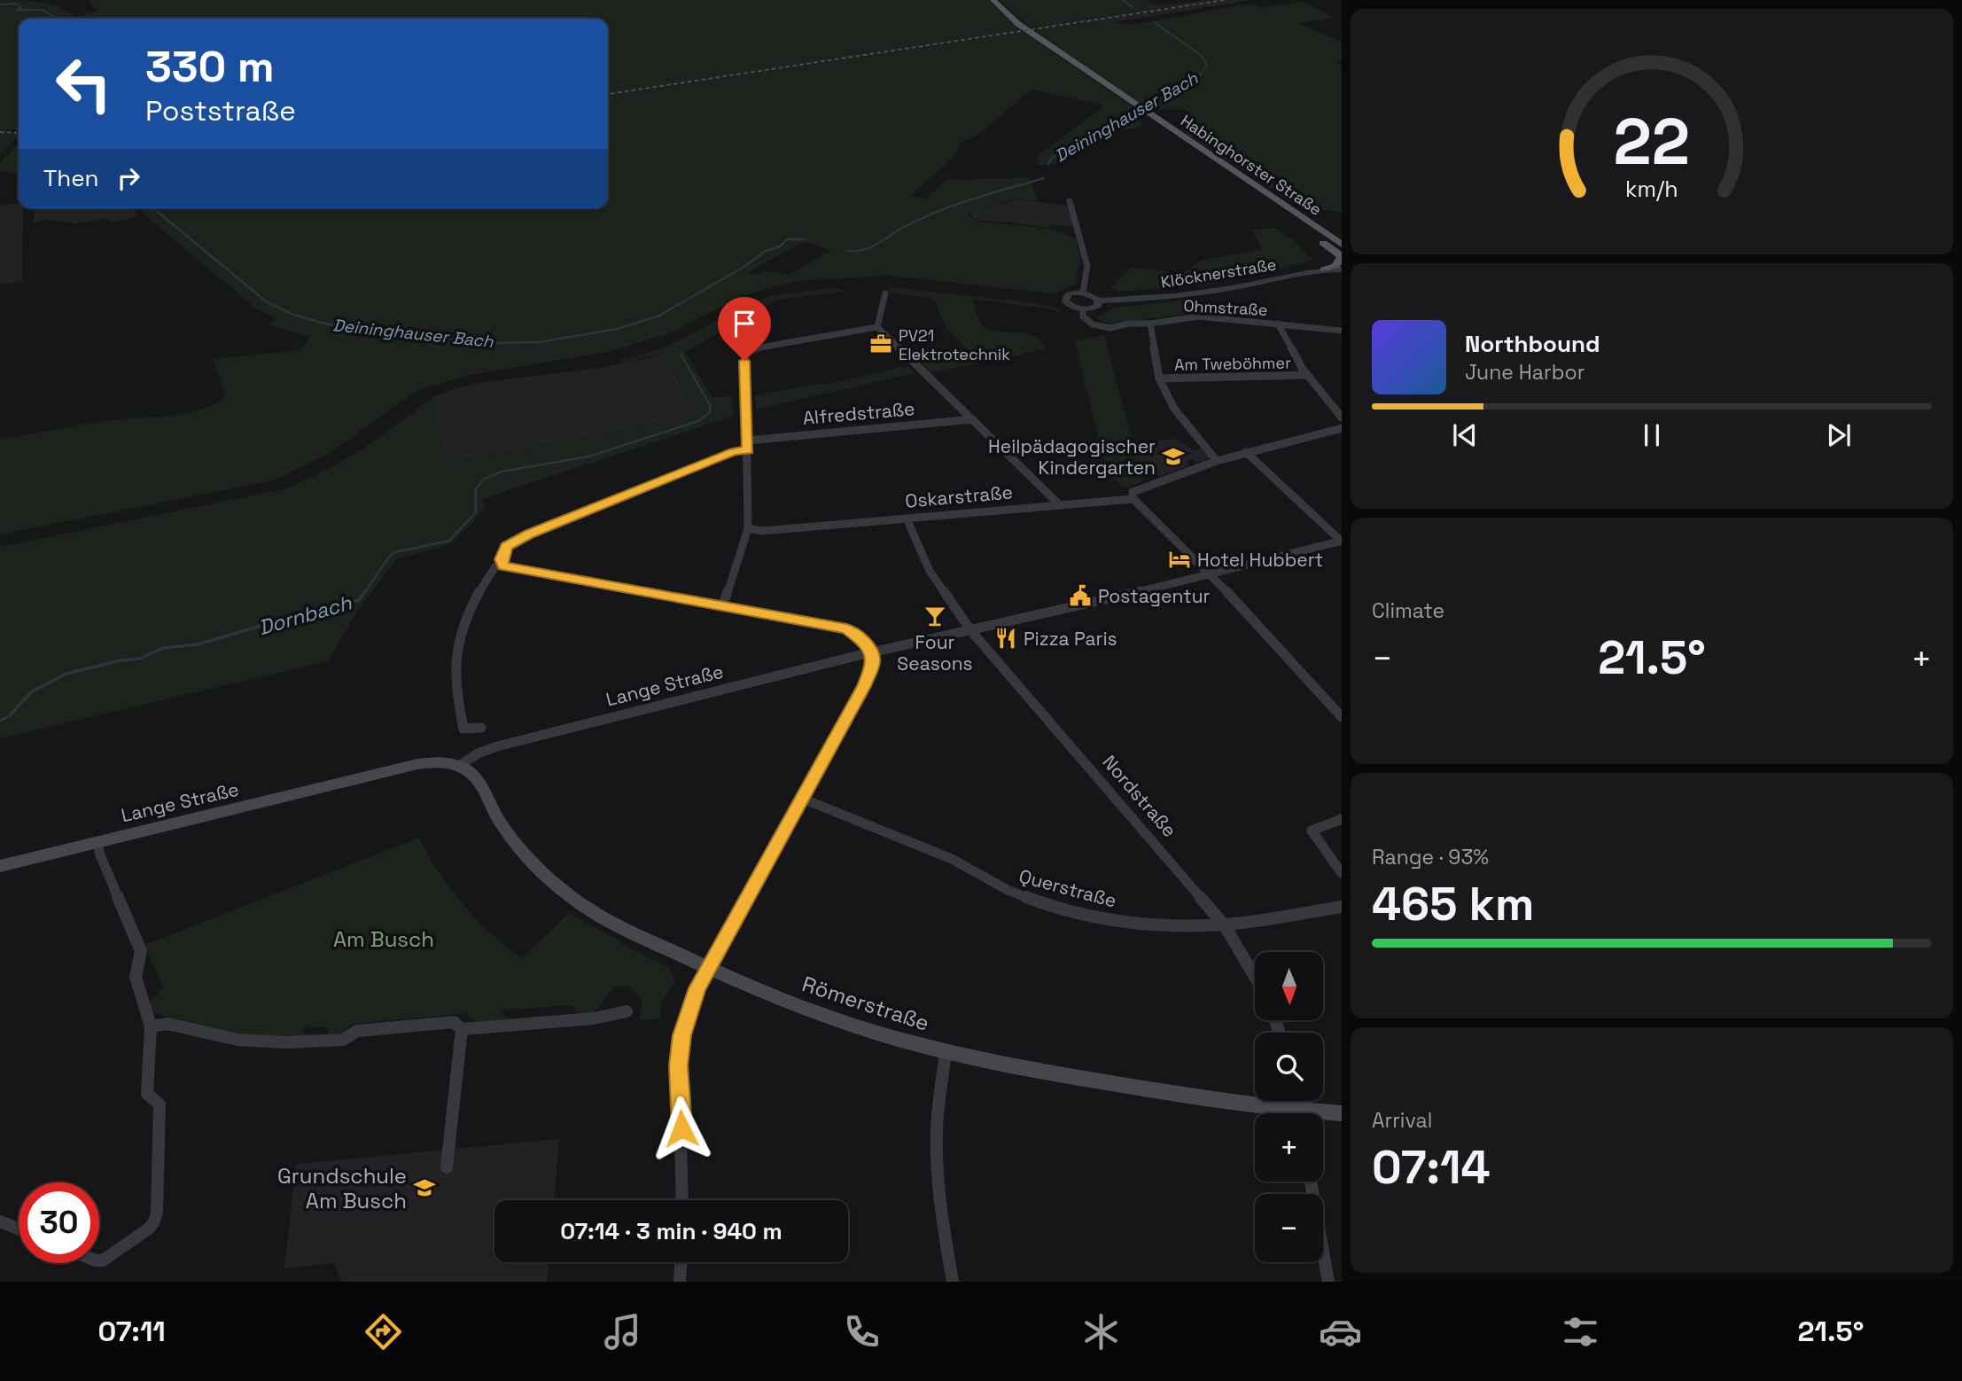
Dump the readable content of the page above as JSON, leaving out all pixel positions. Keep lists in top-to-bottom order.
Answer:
{
  "streets": {
    "main road": ["Habinghorster Straße", "Lange Straße", "Römerstraße"],
    "street": [
      "Klöcknerstraße",
      "Ohmstraße",
      "Am Tweböhmer",
      "Alfredstraße",
      "Oskarstraße",
      "Nordstraße",
      "Querstraße"
    ]
  },
  "crossings": [
    ["Oskarstraße", "Nordstraße"],
    ["Lange Straße", "Nordstraße"],
    ["Lange Straße", "Römerstraße"],
    ["Nordstraße", "Querstraße"]
  ],
  "water": ["Deininghauser Bach", "Dornbach"],
  "parks": ["Am Busch"],
  "places": {
    "office": ["PV21 Elektrotechnik"],
    "school or university": ["Heilpädagogischer Kindergarten", "Grundschule Am Busch"],
    "hotel": ["Hotel Hubbert"],
    "public building": ["Postagentur"],
    "bar": ["Four Seasons"],
    "restaurant": ["Pizza Paris"]
  },
  "north": "bottom",
  "page": {
    "turn": ["330 m", "Poststraße"],
    "then": "Then",
    "song": ["Northbound", "June Harbor"],
    "tile": [
      "Climate",
      ["Range · 93%", "465 km"],
      ["Arrival", "07:14"]
    ],
    "heat": ["−", "21.5°", "+"],
    "map_buttons": ["+", "−"],
    "limit": "30",
    "trip": "07:14 · 3 min · 940 m",
    "tabs": ["07:11", "21.5°"],
    "gauge": ["22", "km/h"]
  }
}
